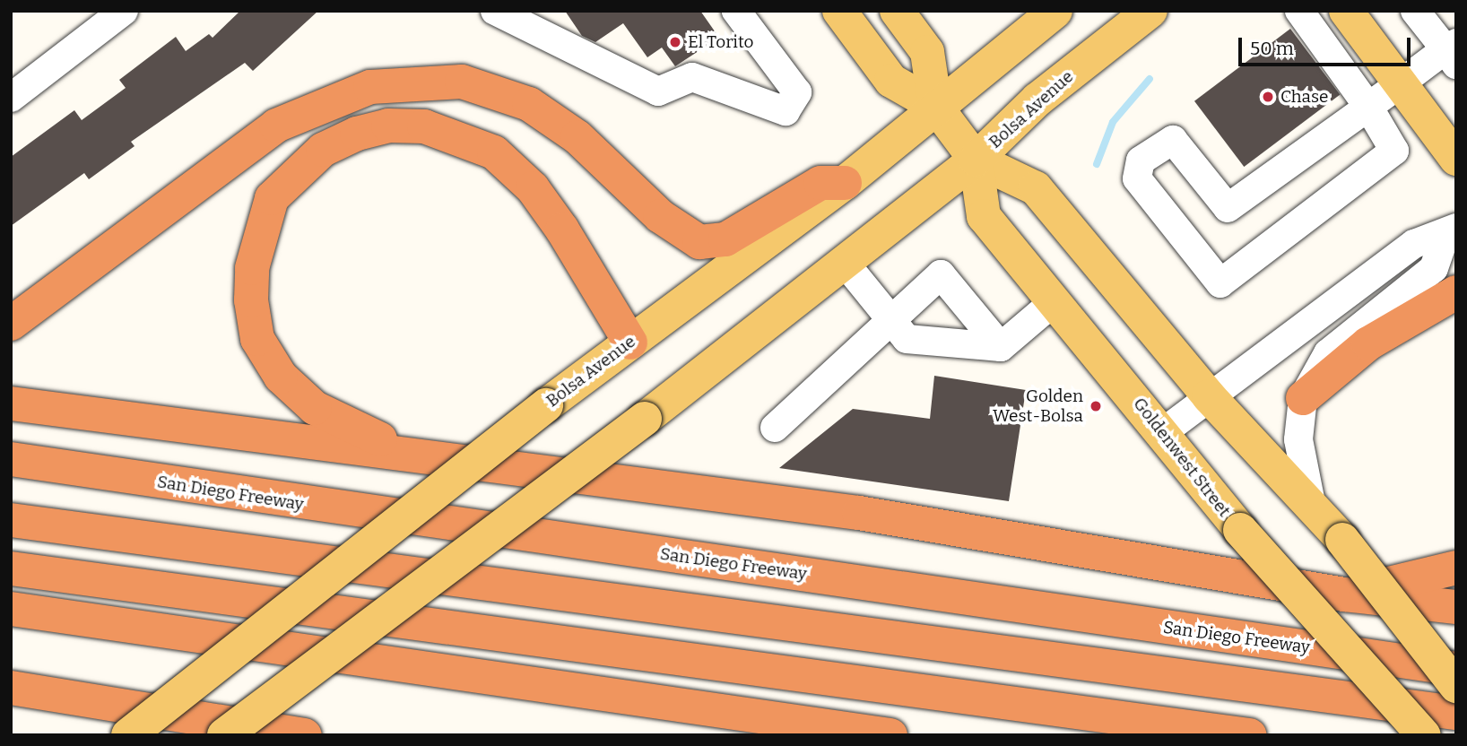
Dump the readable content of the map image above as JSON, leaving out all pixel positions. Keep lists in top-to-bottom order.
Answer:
{
  "streets": {
    "highway": ["San Diego Freeway"],
    "main road": ["Bolsa Avenue", "Goldenwest Street"]
  },
  "crossings": [
    ["Bolsa Avenue", "Goldenwest Street"]
  ],
  "places": ["El Torito", "Chase", "Golden West-Bolsa"],
  "scale_bar": "50 m"
}
